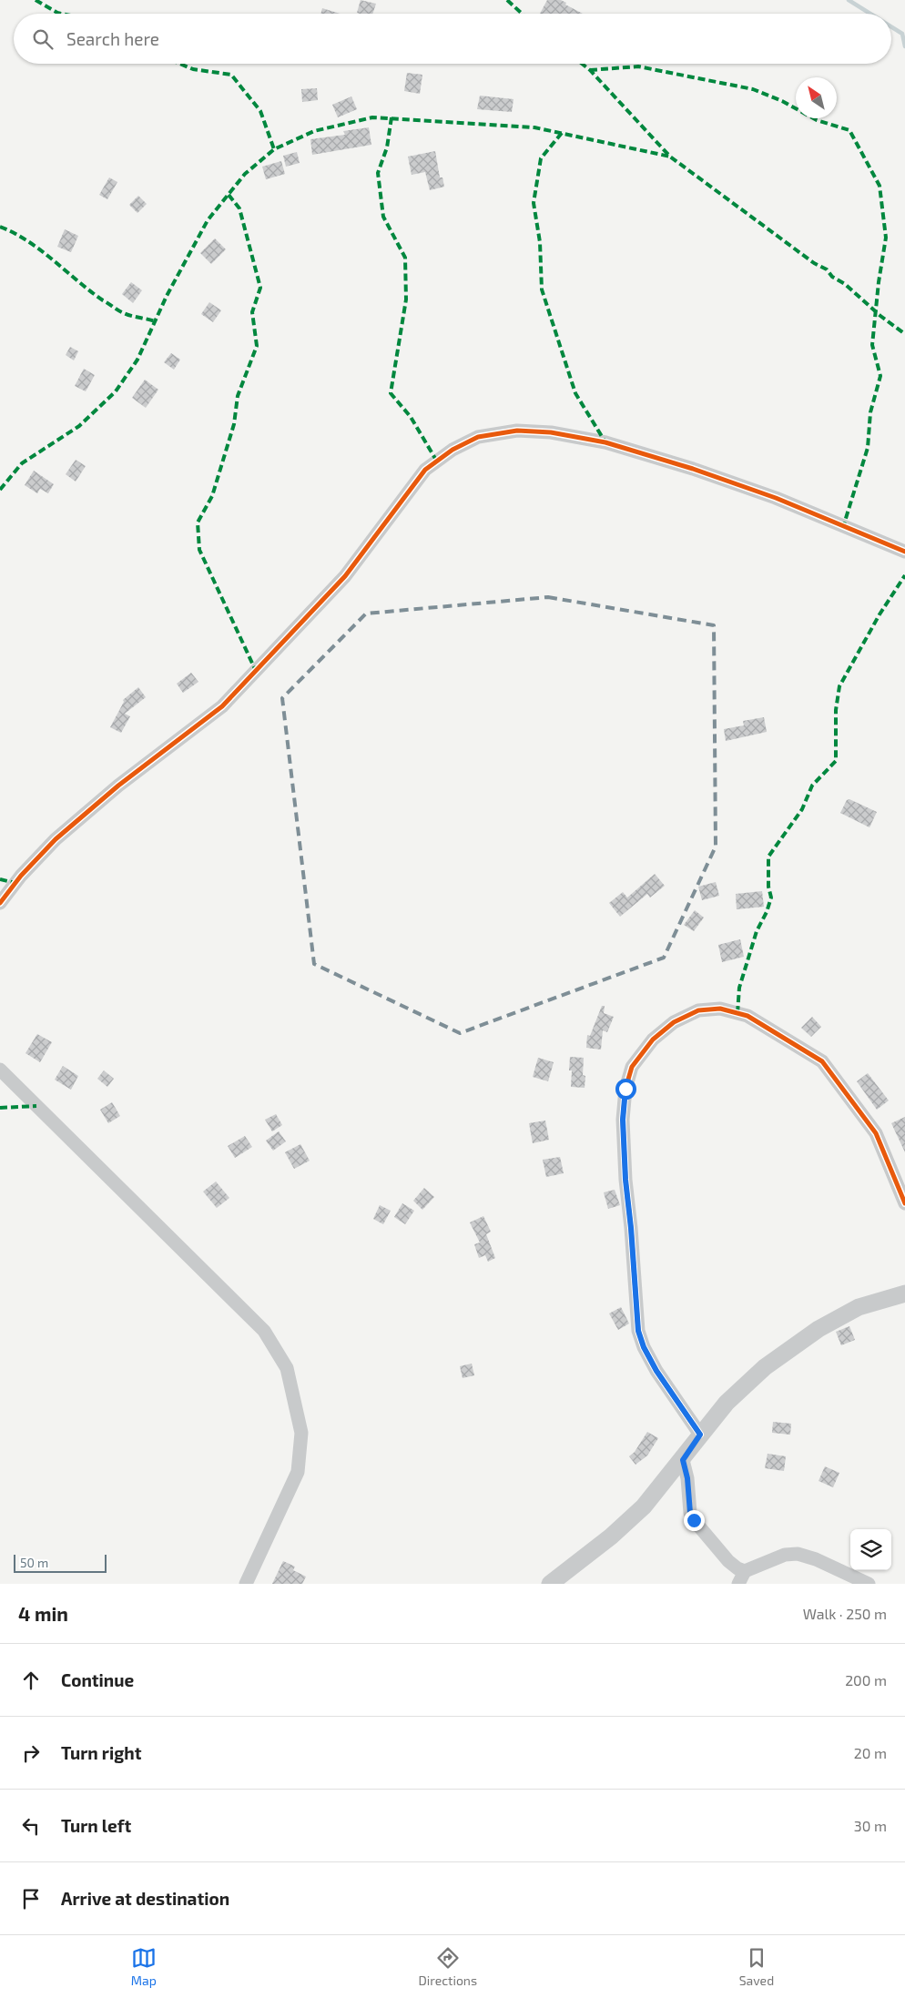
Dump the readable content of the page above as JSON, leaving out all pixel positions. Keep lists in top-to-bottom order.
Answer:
{
  "scale_bar": "50 m",
  "north": "top left",
  "page": {
    "search": "Search here",
    "scale": "50 m",
    "heading": ["4 min", "Walk · 250 m"],
    "list": [
      ["Continue", "200 m"],
      ["Turn right", "20 m"],
      ["Turn left", "30 m"],
      "Arrive at destination"
    ],
    "nav": ["Map", "Directions", "Saved"]
  }
}
